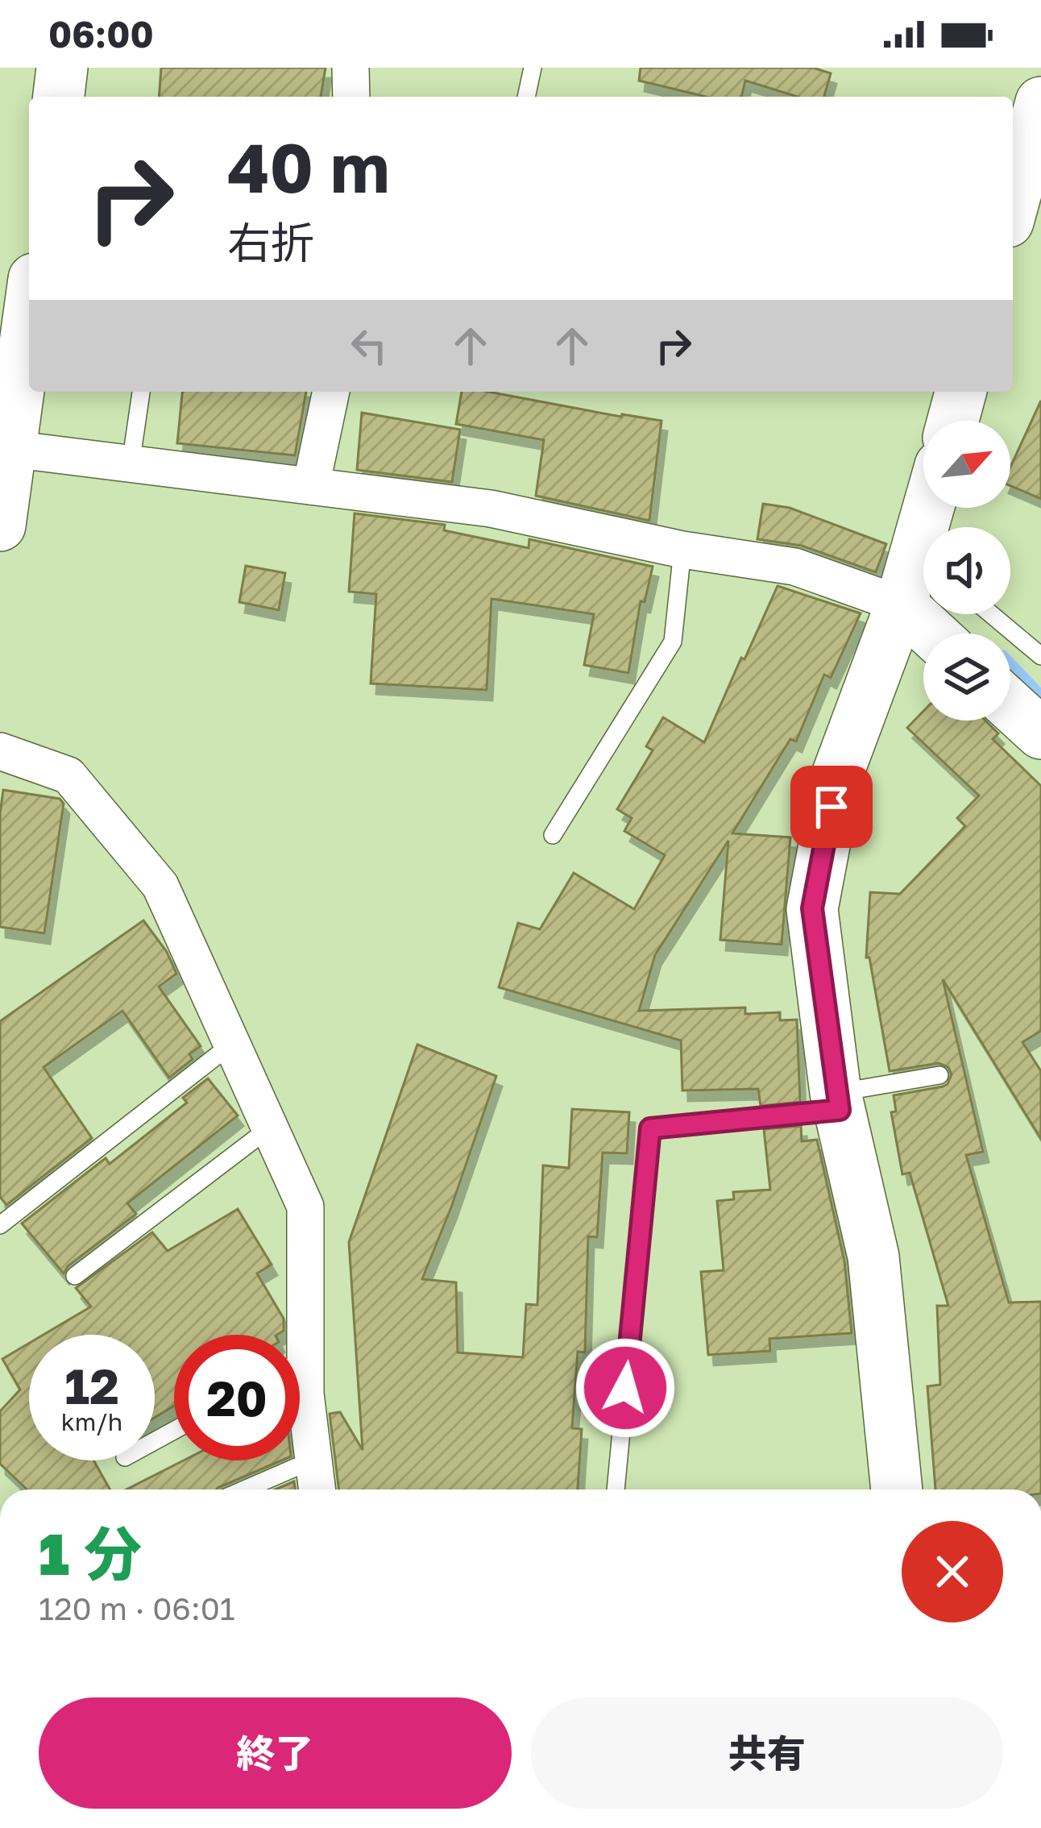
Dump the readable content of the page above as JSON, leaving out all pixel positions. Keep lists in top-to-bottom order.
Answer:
{
  "north": "top right",
  "page": {
    "status": "06:00",
    "turn": ["40 m", "右折"],
    "speed": "12 km/h",
    "limit": "20",
    "heading": ["1 分", "120 m · 06:01"],
    "buttons": ["終了", "共有"]
  }
}
